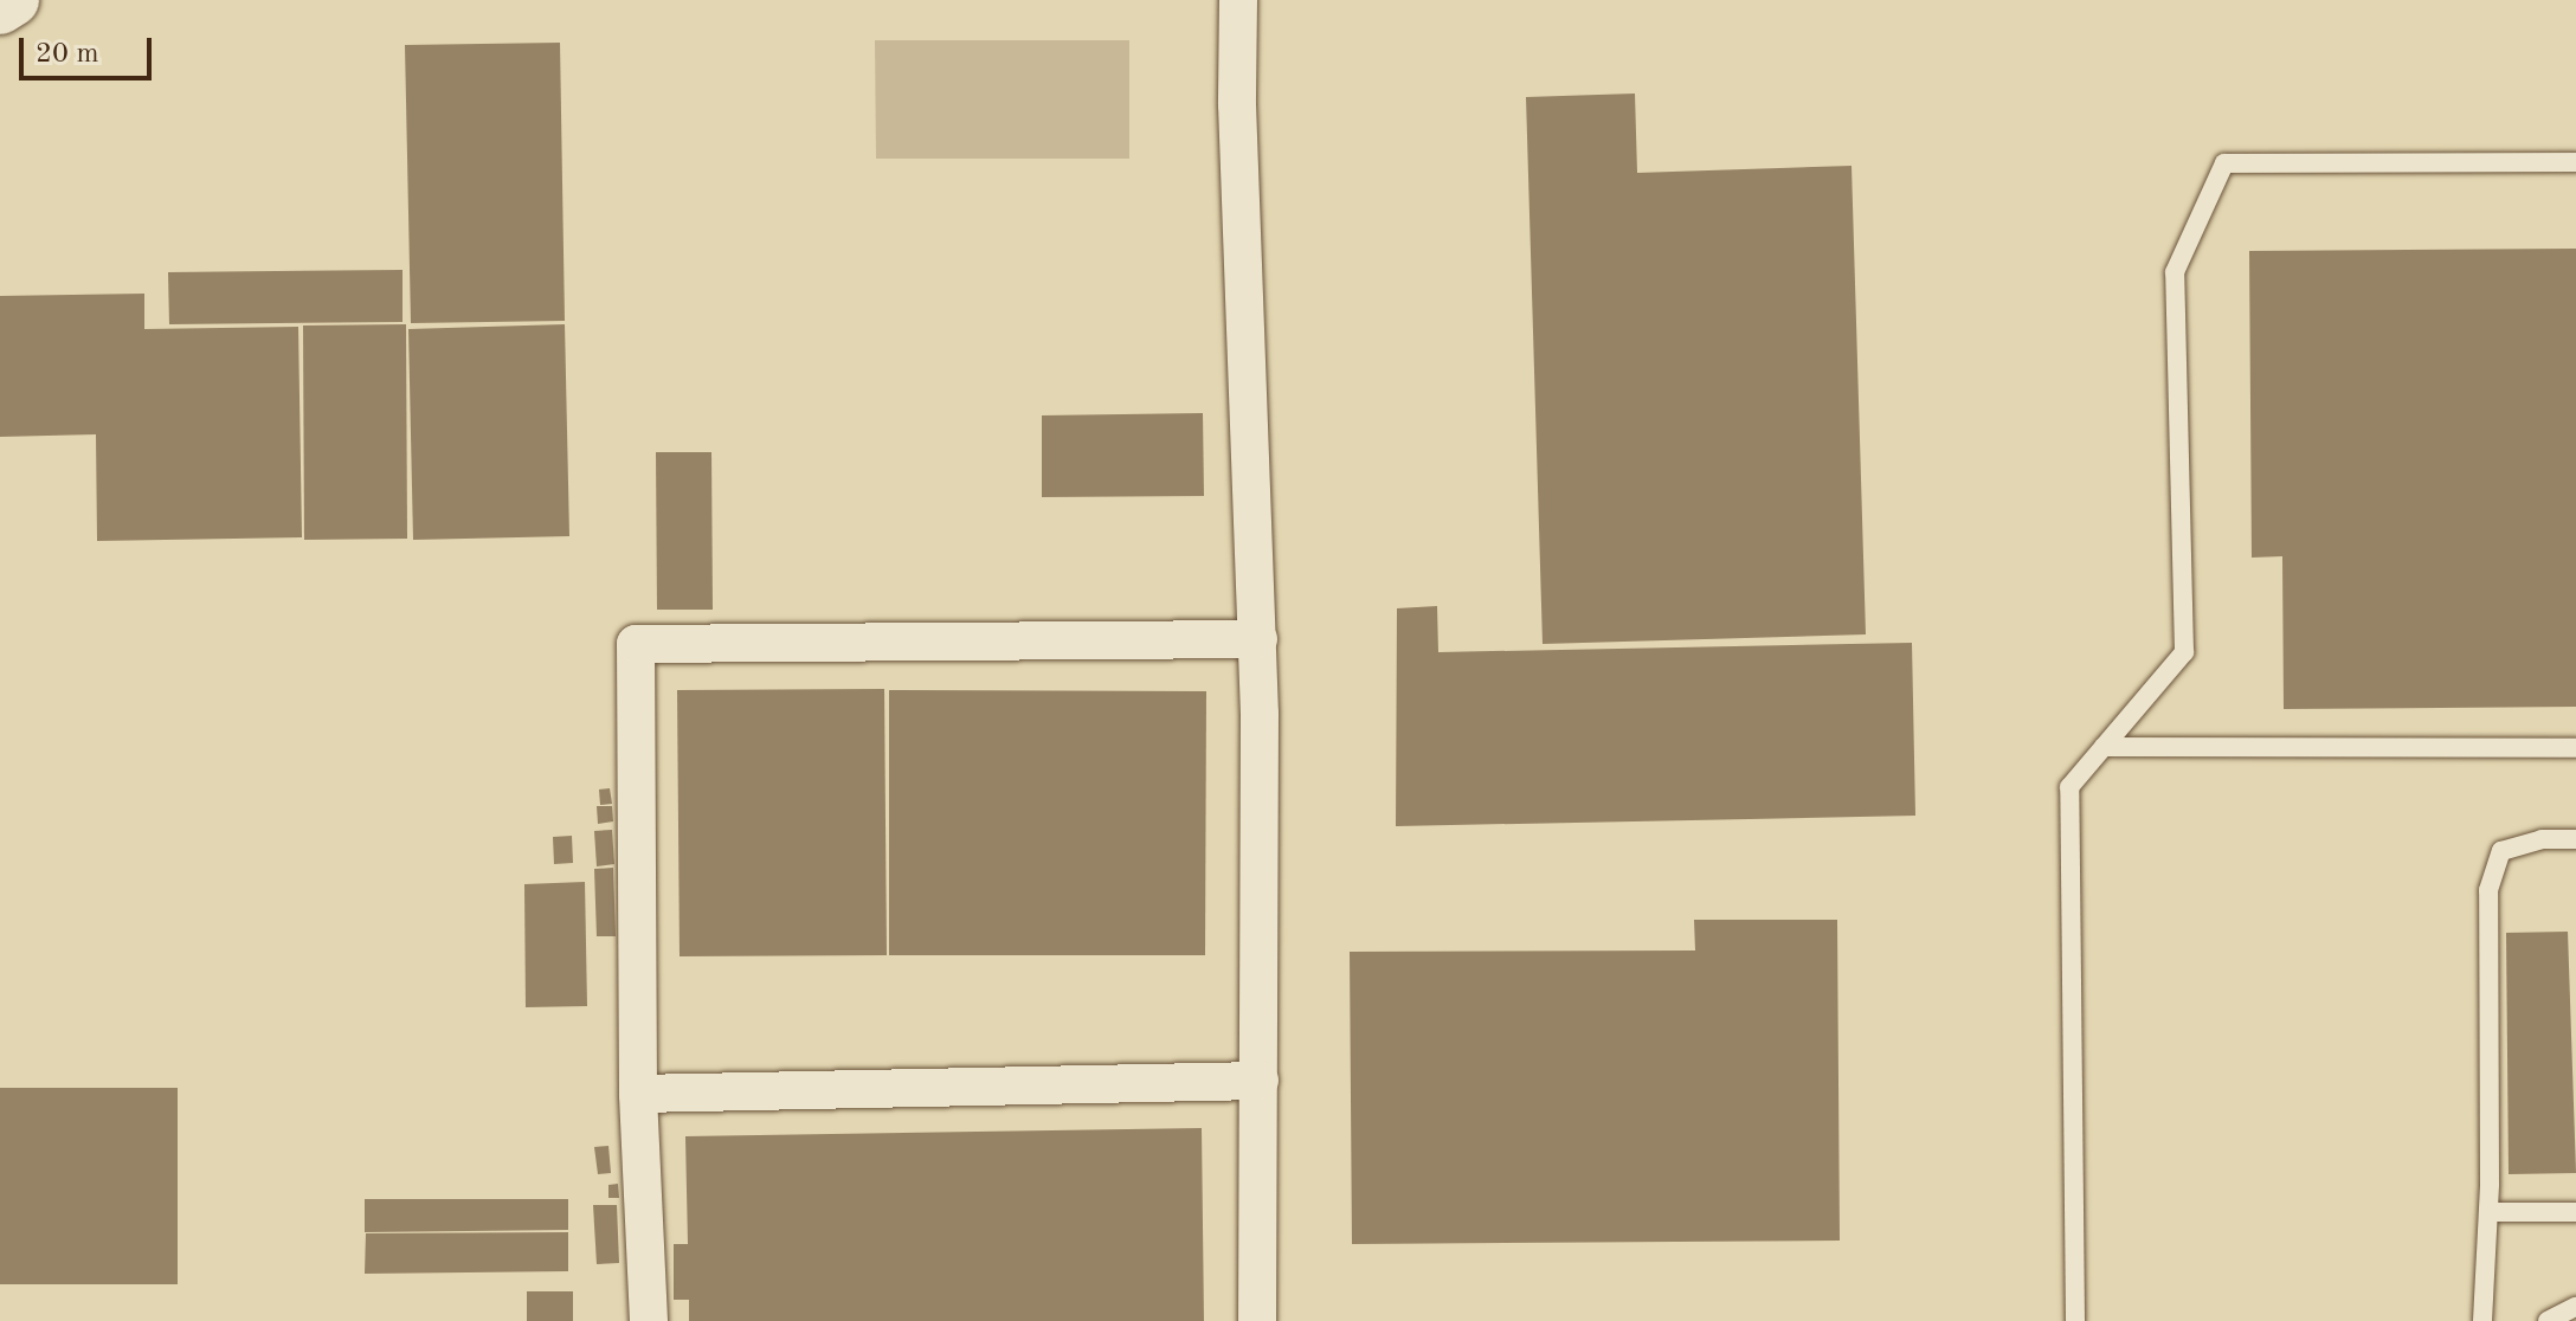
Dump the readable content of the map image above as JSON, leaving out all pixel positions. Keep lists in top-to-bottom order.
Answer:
{
  "scale_bar": "20 m"
}
